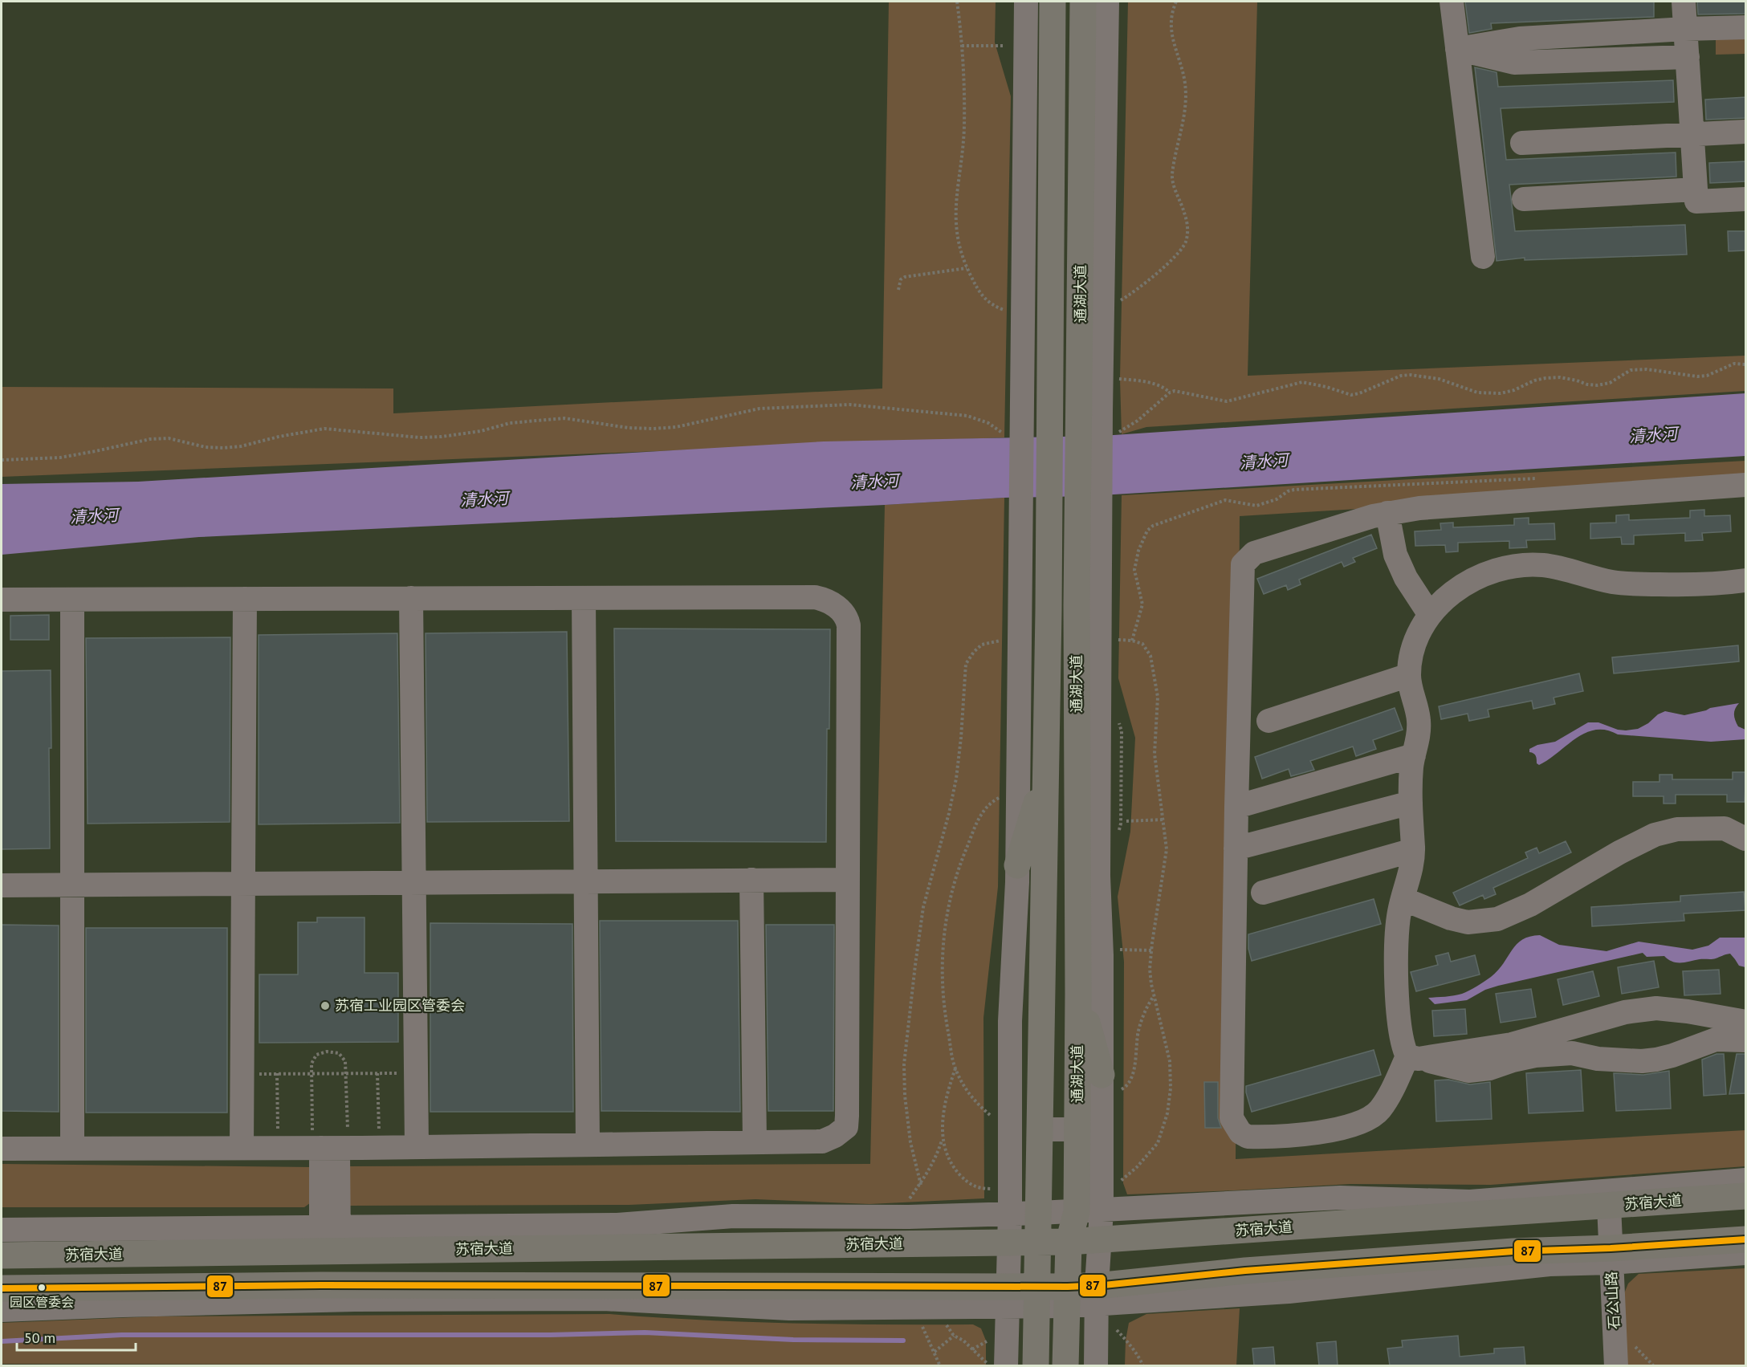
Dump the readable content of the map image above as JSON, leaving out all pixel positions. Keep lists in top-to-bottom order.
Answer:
{
  "streets": {
    "main road": ["通湖大道", "苏宿大道"],
    "street": ["石公山路"]
  },
  "crossings": [
    ["通湖大道", "苏宿大道"],
    ["苏宿大道", "石公山路"]
  ],
  "water": ["清水河"],
  "places": ["苏宿工业园区管委会", "园区管委会"],
  "lines": ["transit line 87"],
  "scale_bar": "50 m"
}
